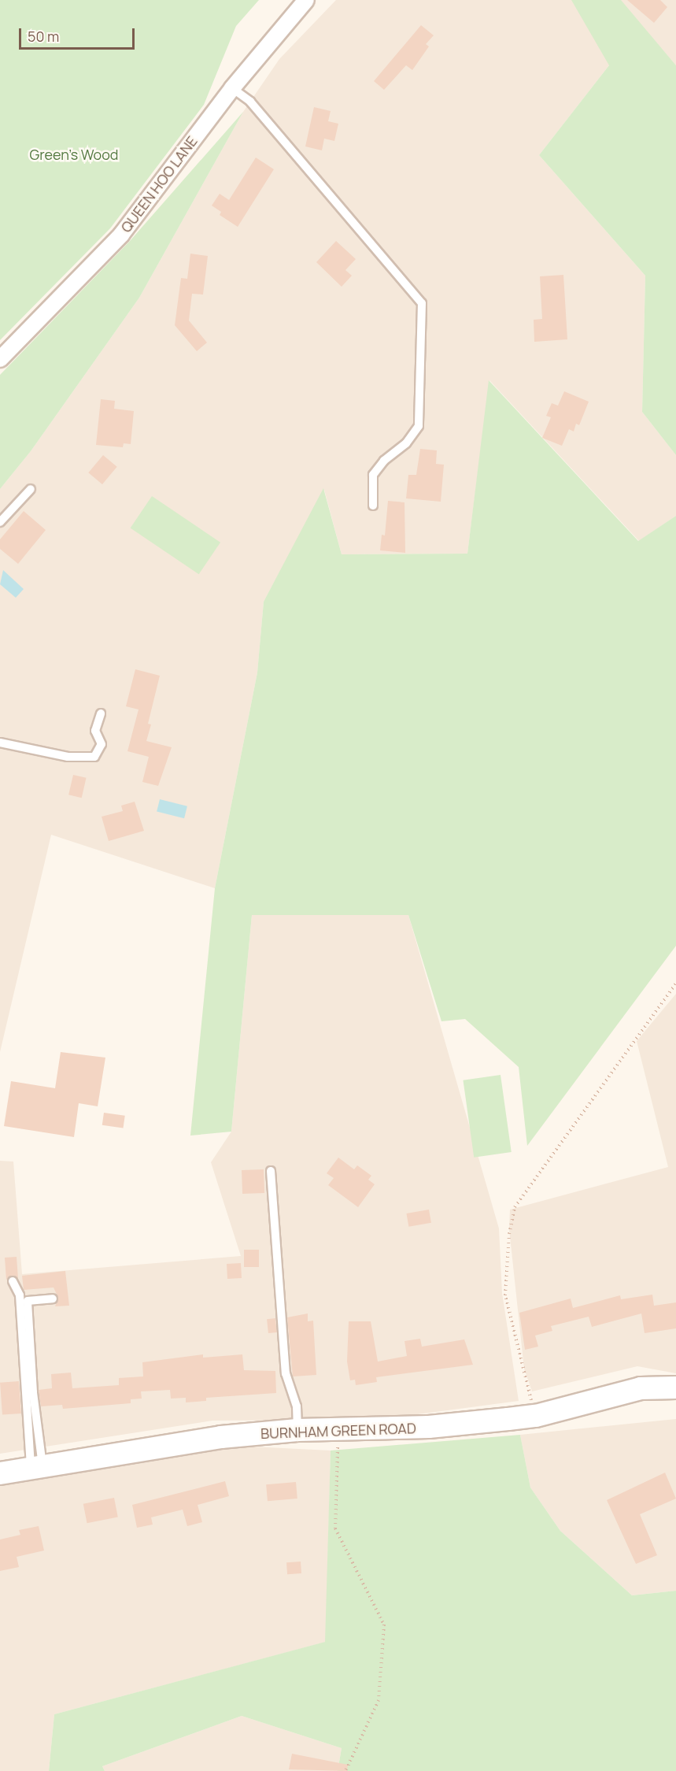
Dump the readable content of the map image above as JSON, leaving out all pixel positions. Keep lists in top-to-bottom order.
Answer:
{
  "streets": {
    "street": ["QUEEN HOO LANE", "BURNHAM GREEN ROAD"]
  },
  "parks": ["Green's Wood"],
  "scale_bar": "50 m"
}
